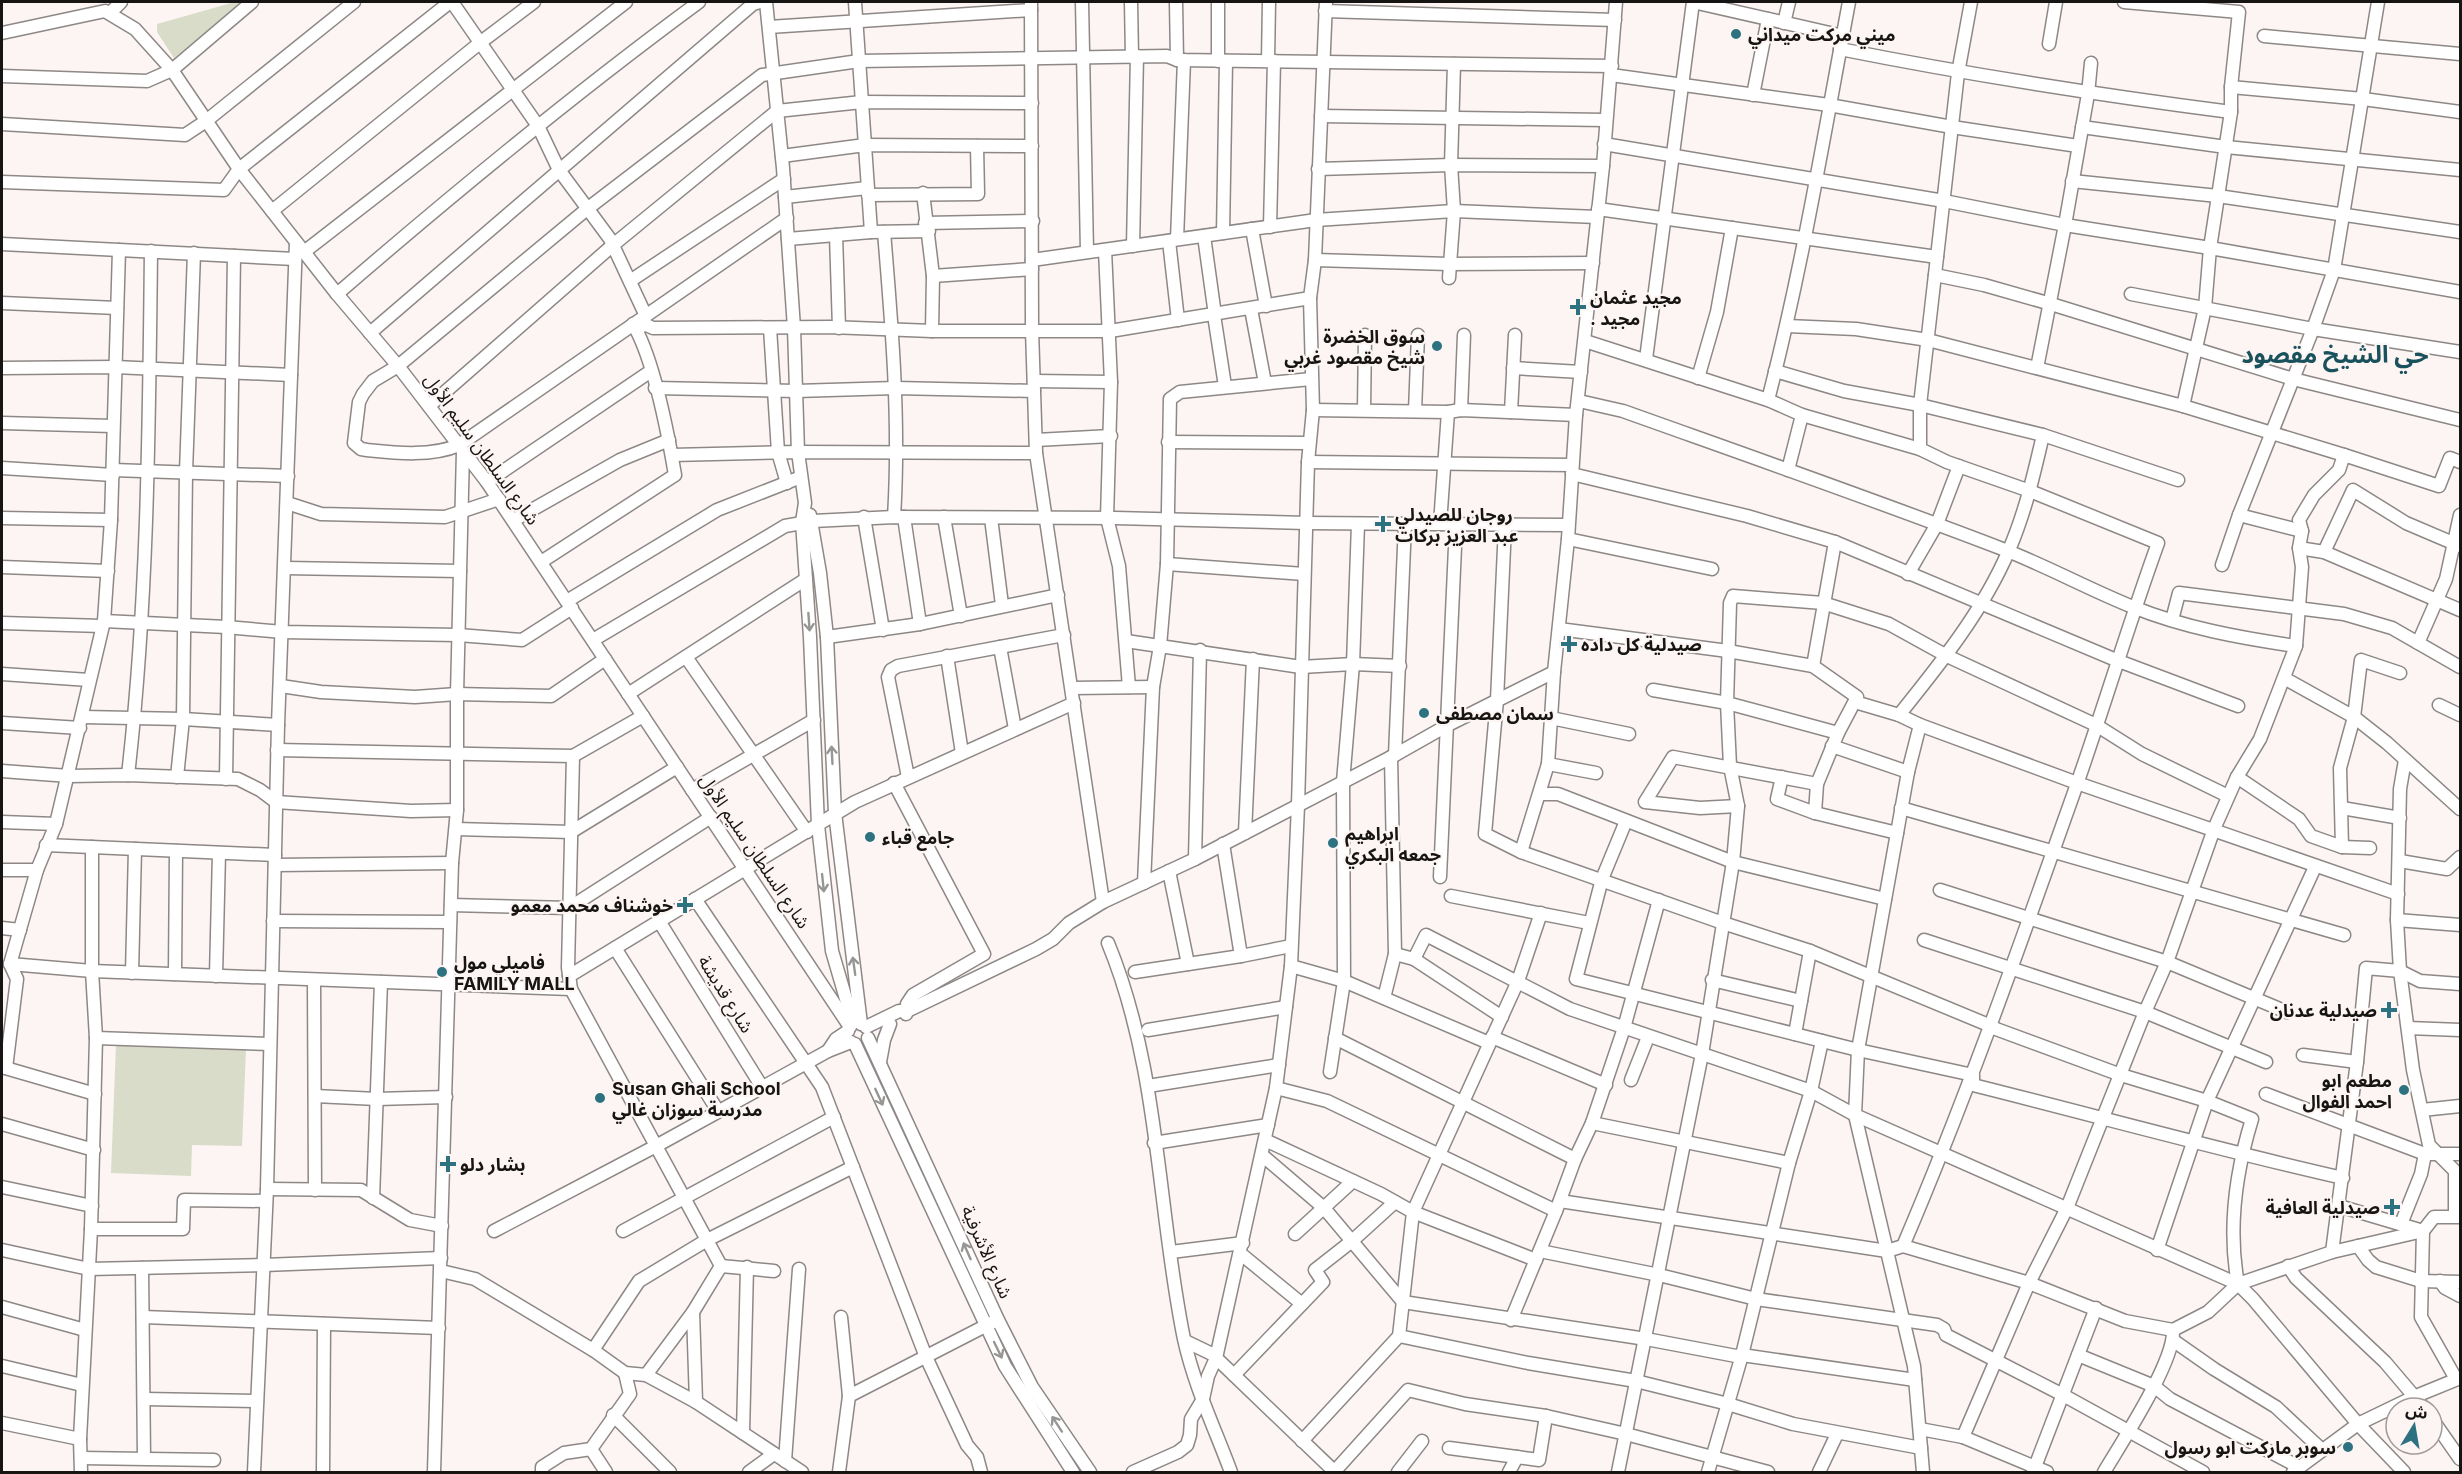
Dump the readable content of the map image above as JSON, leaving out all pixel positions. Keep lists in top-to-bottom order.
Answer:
{
  "streets": {
    "street": ["شارع السلطان سليم الأول", "شارع قديشة", "شارع الأشرفية"]
  },
  "crossings": [
    ["شارع السلطان سليم الأول", "شارع الأشرفية"]
  ],
  "districts": ["حي الشيخ مقصود"],
  "places": {
    "other": [
      "ميني مركت ميداني",
      "سوق الخضرة شيخ مقصود غربي",
      "سمان مصطفى",
      "جامع قباء",
      "ابراهيم جمعه البكري",
      "فاميلي مول FAMILY MALL",
      "مطعم ابو احمد الفوال",
      "Susan Ghali School مدرسة سوزان غالي",
      "سوبر ماركت ابو رسول"
    ],
    "health": [
      "مجيد عثمان . مجيد",
      "روجان للصيدلي عبد العزيز بركات",
      "صيدلية كل داده",
      "خوشناف محمد معمو",
      "صيدلية عدنان",
      "بشار دلو",
      "صيدلية العافية"
    ]
  },
  "north": "top"
}
